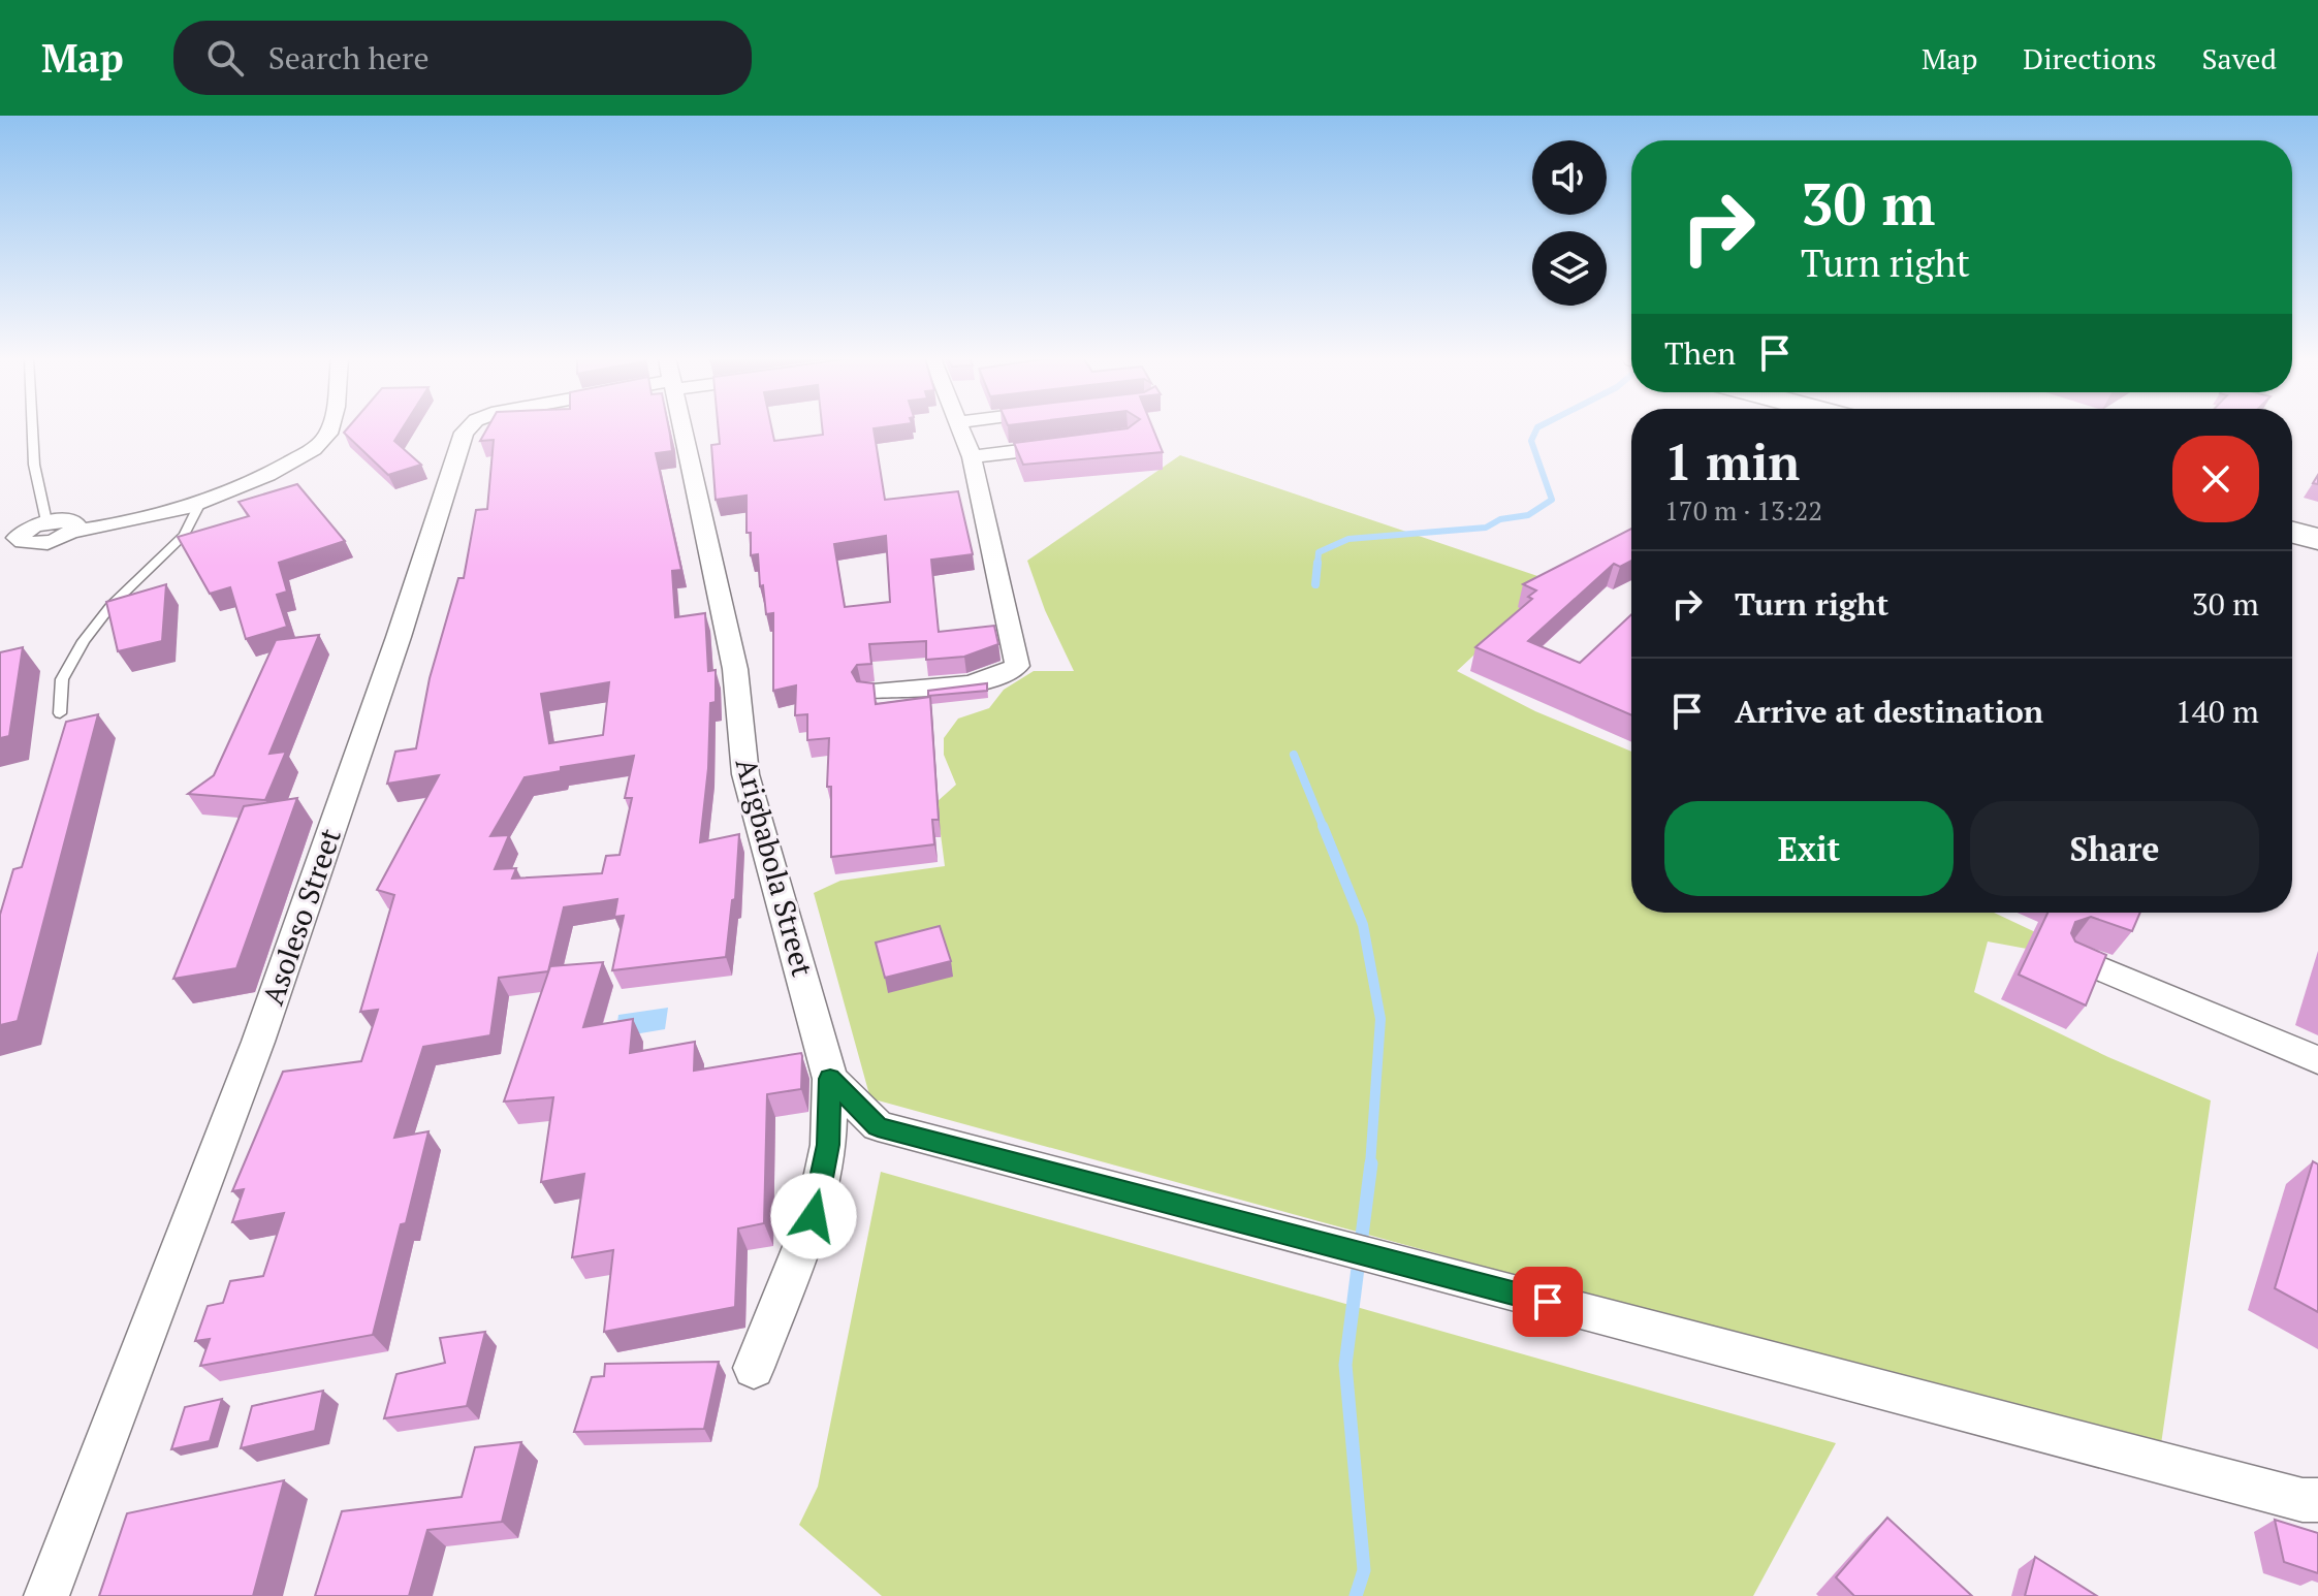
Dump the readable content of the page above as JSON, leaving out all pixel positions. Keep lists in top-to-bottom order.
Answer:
{
  "streets": {
    "street": ["Arigbabola Street", "Asoleso Street"]
  },
  "page": {
    "header": "Map",
    "search": "Search here",
    "nav": ["Map", "Directions", "Saved"],
    "turn": ["30 m", "Turn right"],
    "then": "Then",
    "heading": ["1 min", "170 m · 13:22"],
    "list": [
      {
        "name": "Turn right",
        "value": "30 m"
      },
      {
        "name": "Arrive at destination",
        "value": "140 m"
      }
    ],
    "buttons": ["Exit", "Share"]
  }
}
